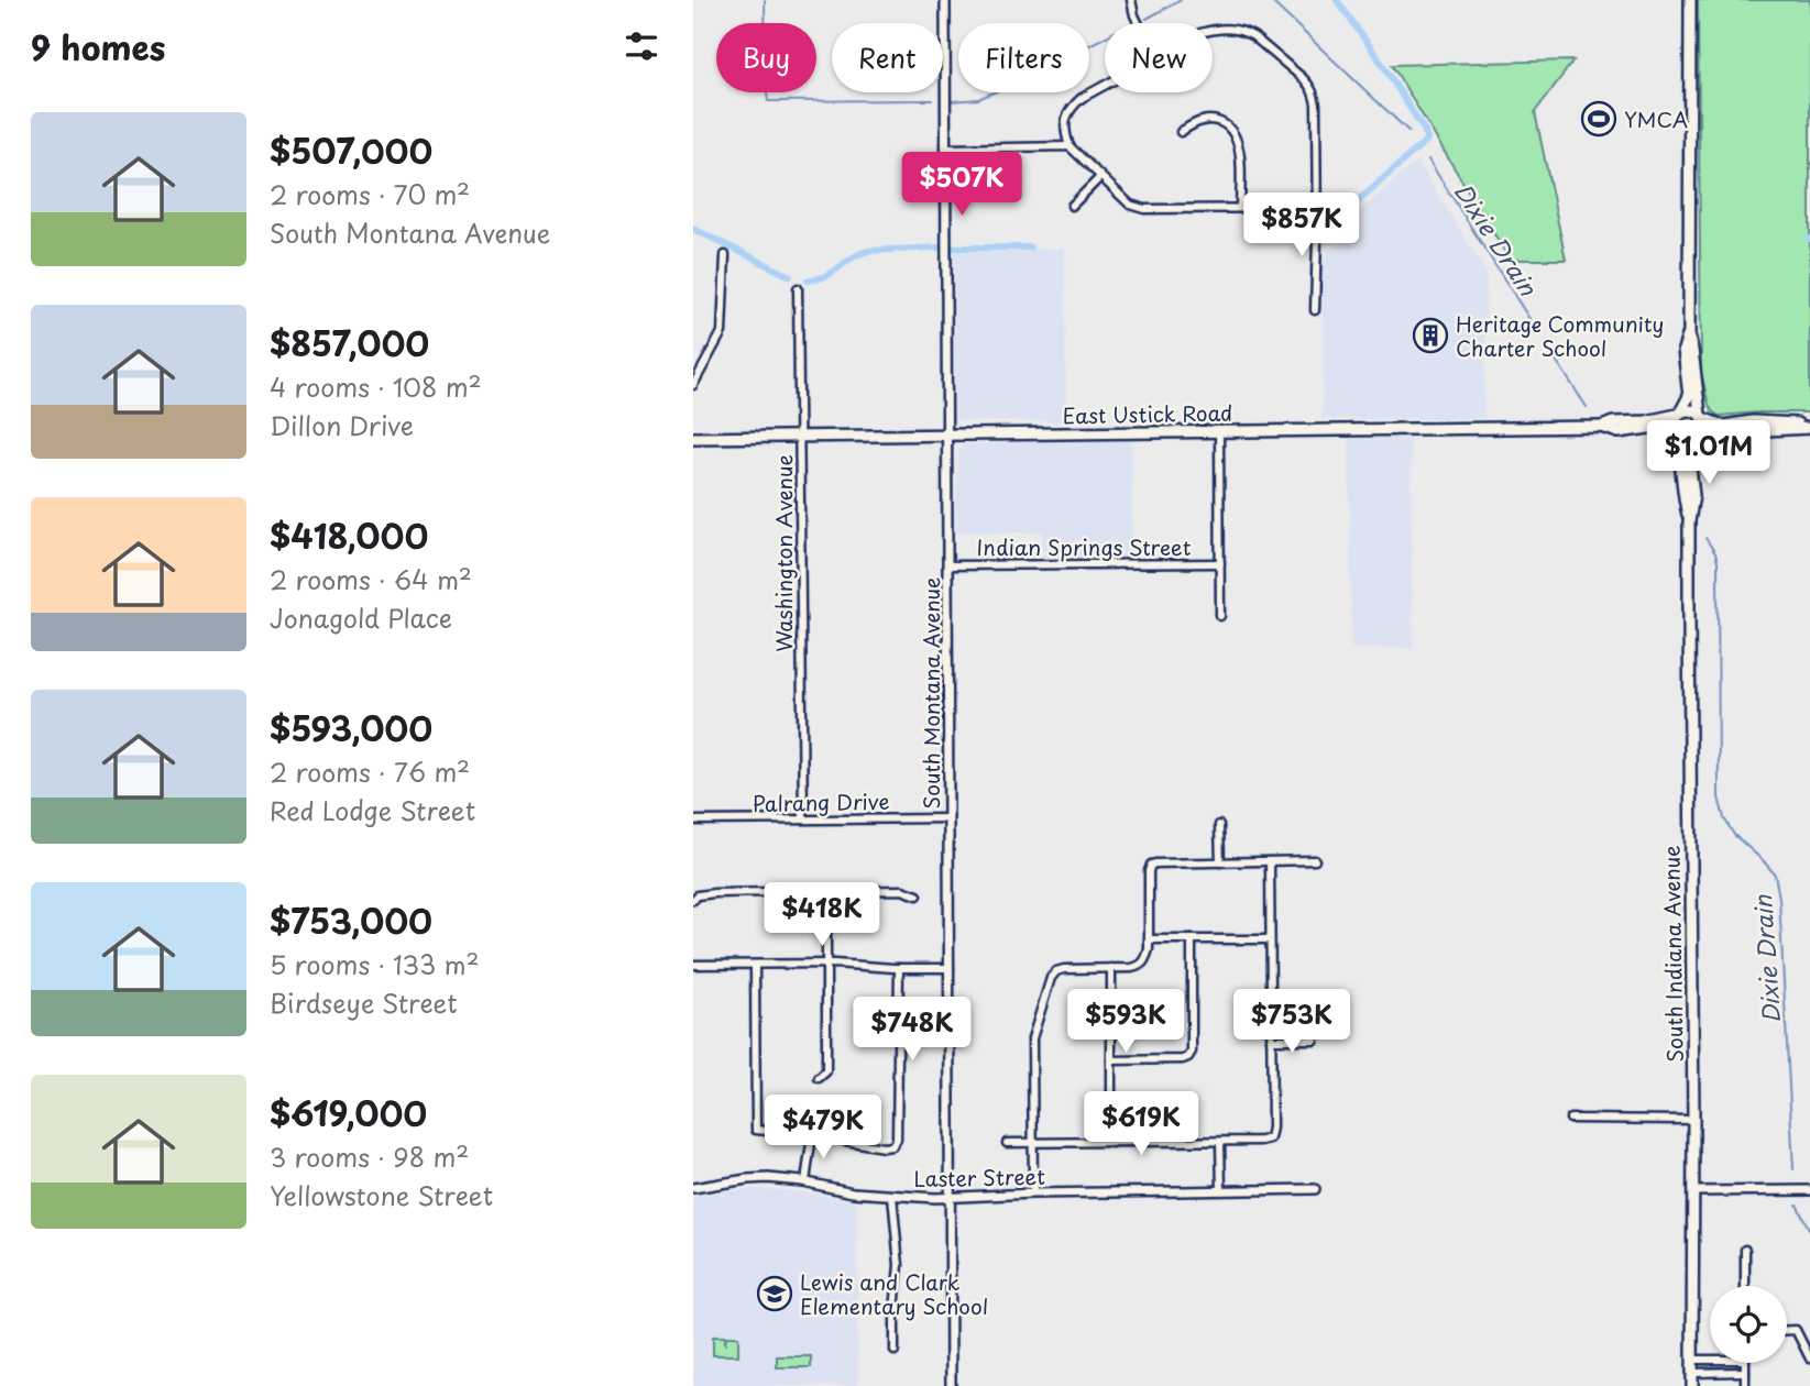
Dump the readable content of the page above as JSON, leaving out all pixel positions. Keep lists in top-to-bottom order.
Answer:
{
  "streets": {
    "main road": ["East Ustick Road", "South Indiana Avenue"],
    "street": [
      "Indian Springs Street",
      "Washington Avenue",
      "South Montana Avenue",
      "Palrang Drive",
      "Laster Street"
    ]
  },
  "crossings": [
    ["East Ustick Road", "Washington Avenue"],
    ["East Ustick Road", "South Montana Avenue"],
    ["East Ustick Road", "South Indiana Avenue"],
    ["Indian Springs Street", "South Montana Avenue"],
    ["Washington Avenue", "Palrang Drive"],
    ["South Montana Avenue", "Palrang Drive"],
    ["South Montana Avenue", "Laster Street"]
  ],
  "water": ["Dixie Drain"],
  "places": {
    "sports": ["YMCA"],
    "building": ["Heritage Community Charter School"],
    "school or university": ["Lewis and Clark Elementary School"]
  },
  "page": {
    "heading": "9 homes",
    "chip": [
      "Buy",
      "Rent",
      "Filters",
      "New"
    ],
    "list": [
      {
        "name": "$507,000",
        "note": "2 rooms · 70 m² · South Montana Avenue"
      },
      {
        "name": "$857,000",
        "note": "4 rooms · 108 m² · Dillon Drive"
      },
      {
        "name": "$418,000",
        "note": "2 rooms · 64 m² · Jonagold Place"
      },
      {
        "name": "$593,000",
        "note": "2 rooms · 76 m² · Red Lodge Street"
      },
      {
        "name": "$753,000",
        "note": "5 rooms · 133 m² · Birdseye Street"
      },
      {
        "name": "$619,000",
        "note": "3 rooms · 98 m² · Yellowstone Street"
      }
    ],
    "price": [
      "$507K",
      "$857K",
      "$1.01M",
      "$418K",
      "$593K",
      "$753K",
      "$748K",
      "$619K",
      "$479K"
    ]
  }
}
